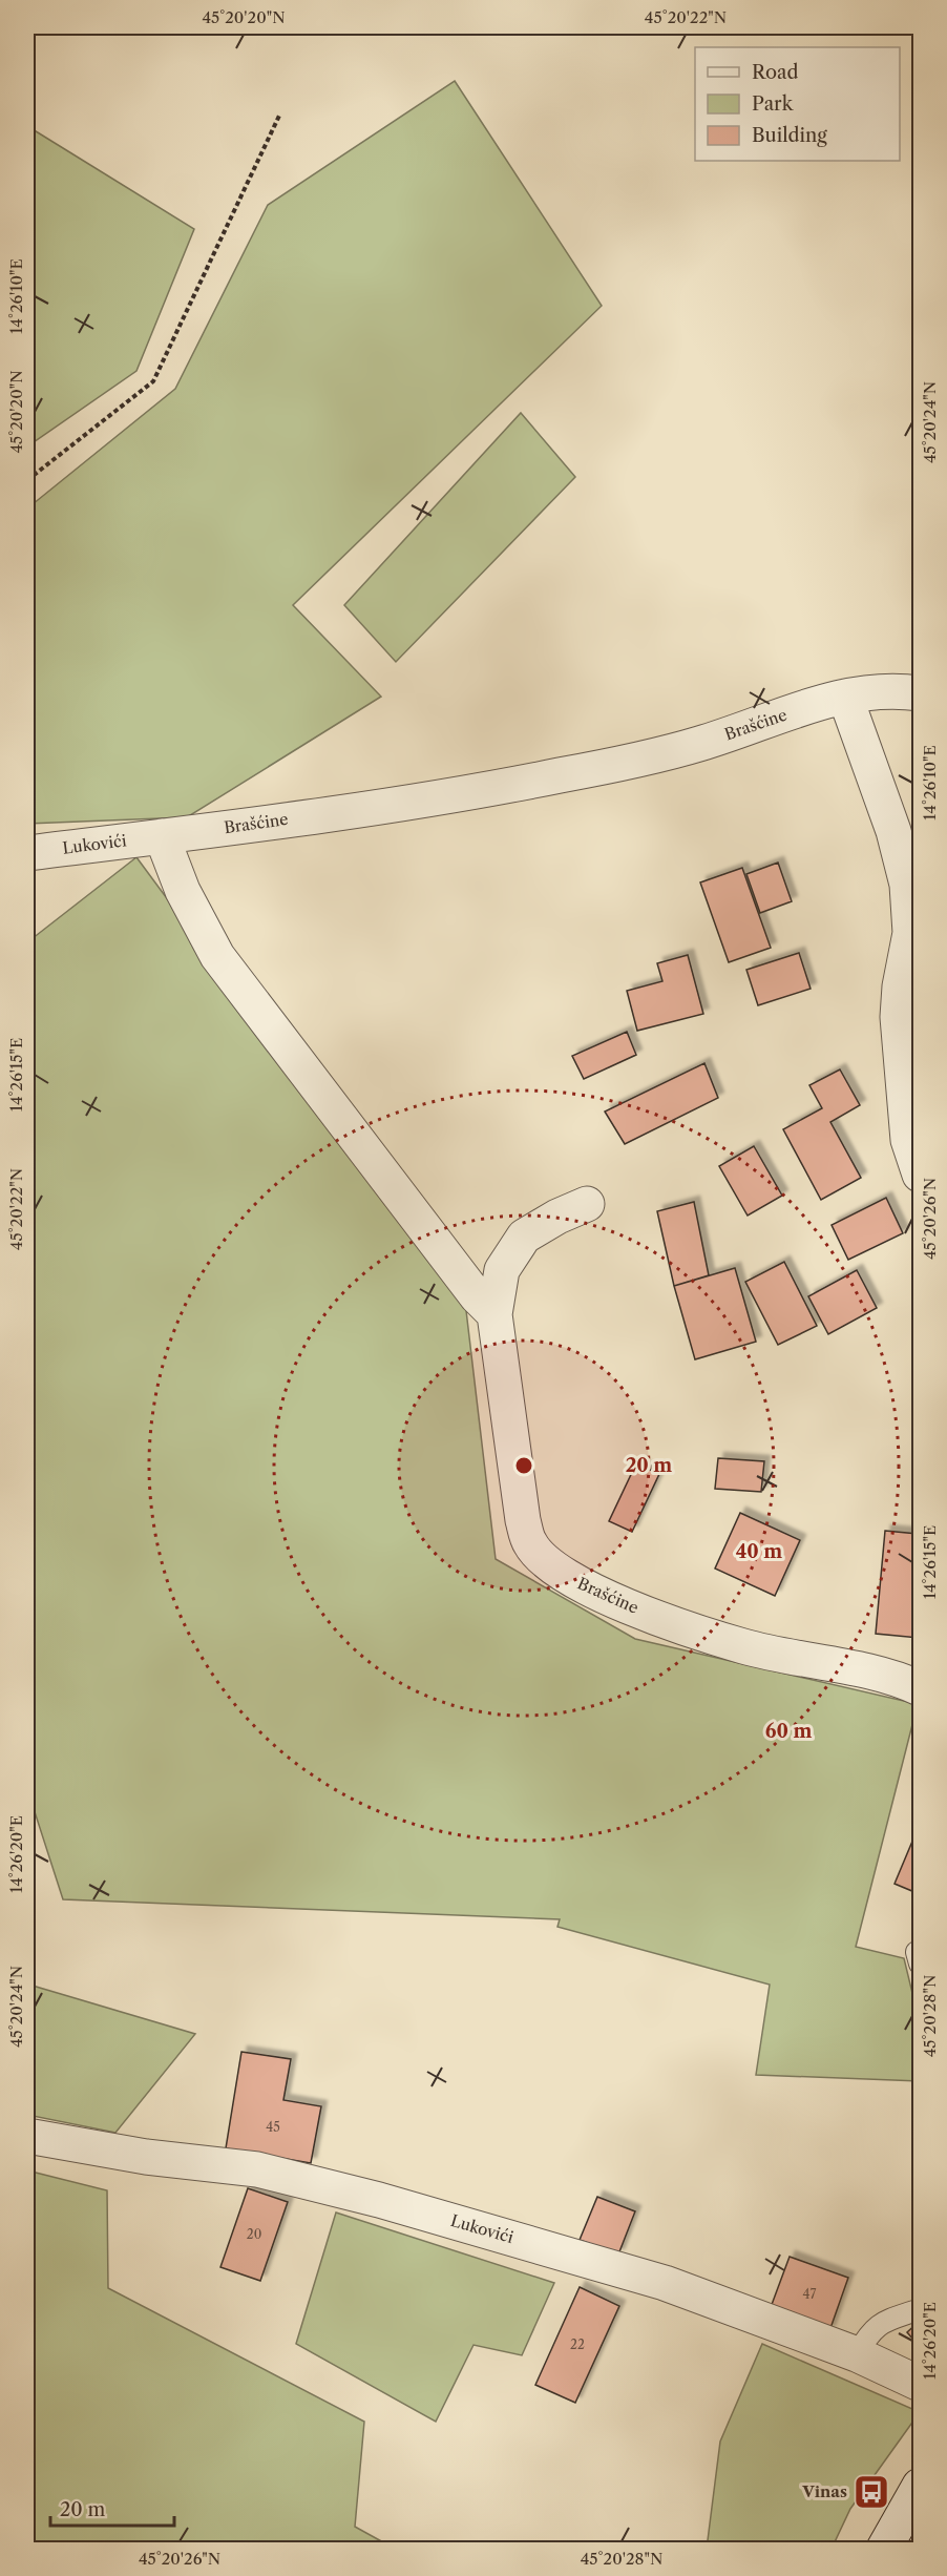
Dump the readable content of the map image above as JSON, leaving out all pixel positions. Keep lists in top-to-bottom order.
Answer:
{
  "streets": {
    "street": ["Brašćine", "Lukovići"]
  },
  "crossings": [
    ["Brašćine", "Lukovići"]
  ],
  "places": {
    "bus stop": ["Vinas"]
  },
  "house_numbers": [
    "45",
    "20",
    "47",
    "22"
  ],
  "legend": ["Road", "Park", "Building"],
  "scale_bar": "20 m",
  "coordinates": [
    "45°20'20\"N",
    "45°20'22\"N",
    "14°26'10\"E",
    "45°20'24\"N",
    "14°26'15\"E",
    "45°20'26\"N",
    "14°26'20\"E",
    "45°20'28\"N"
  ],
  "rings": ["20 m", "40 m", "60 m"]
}
